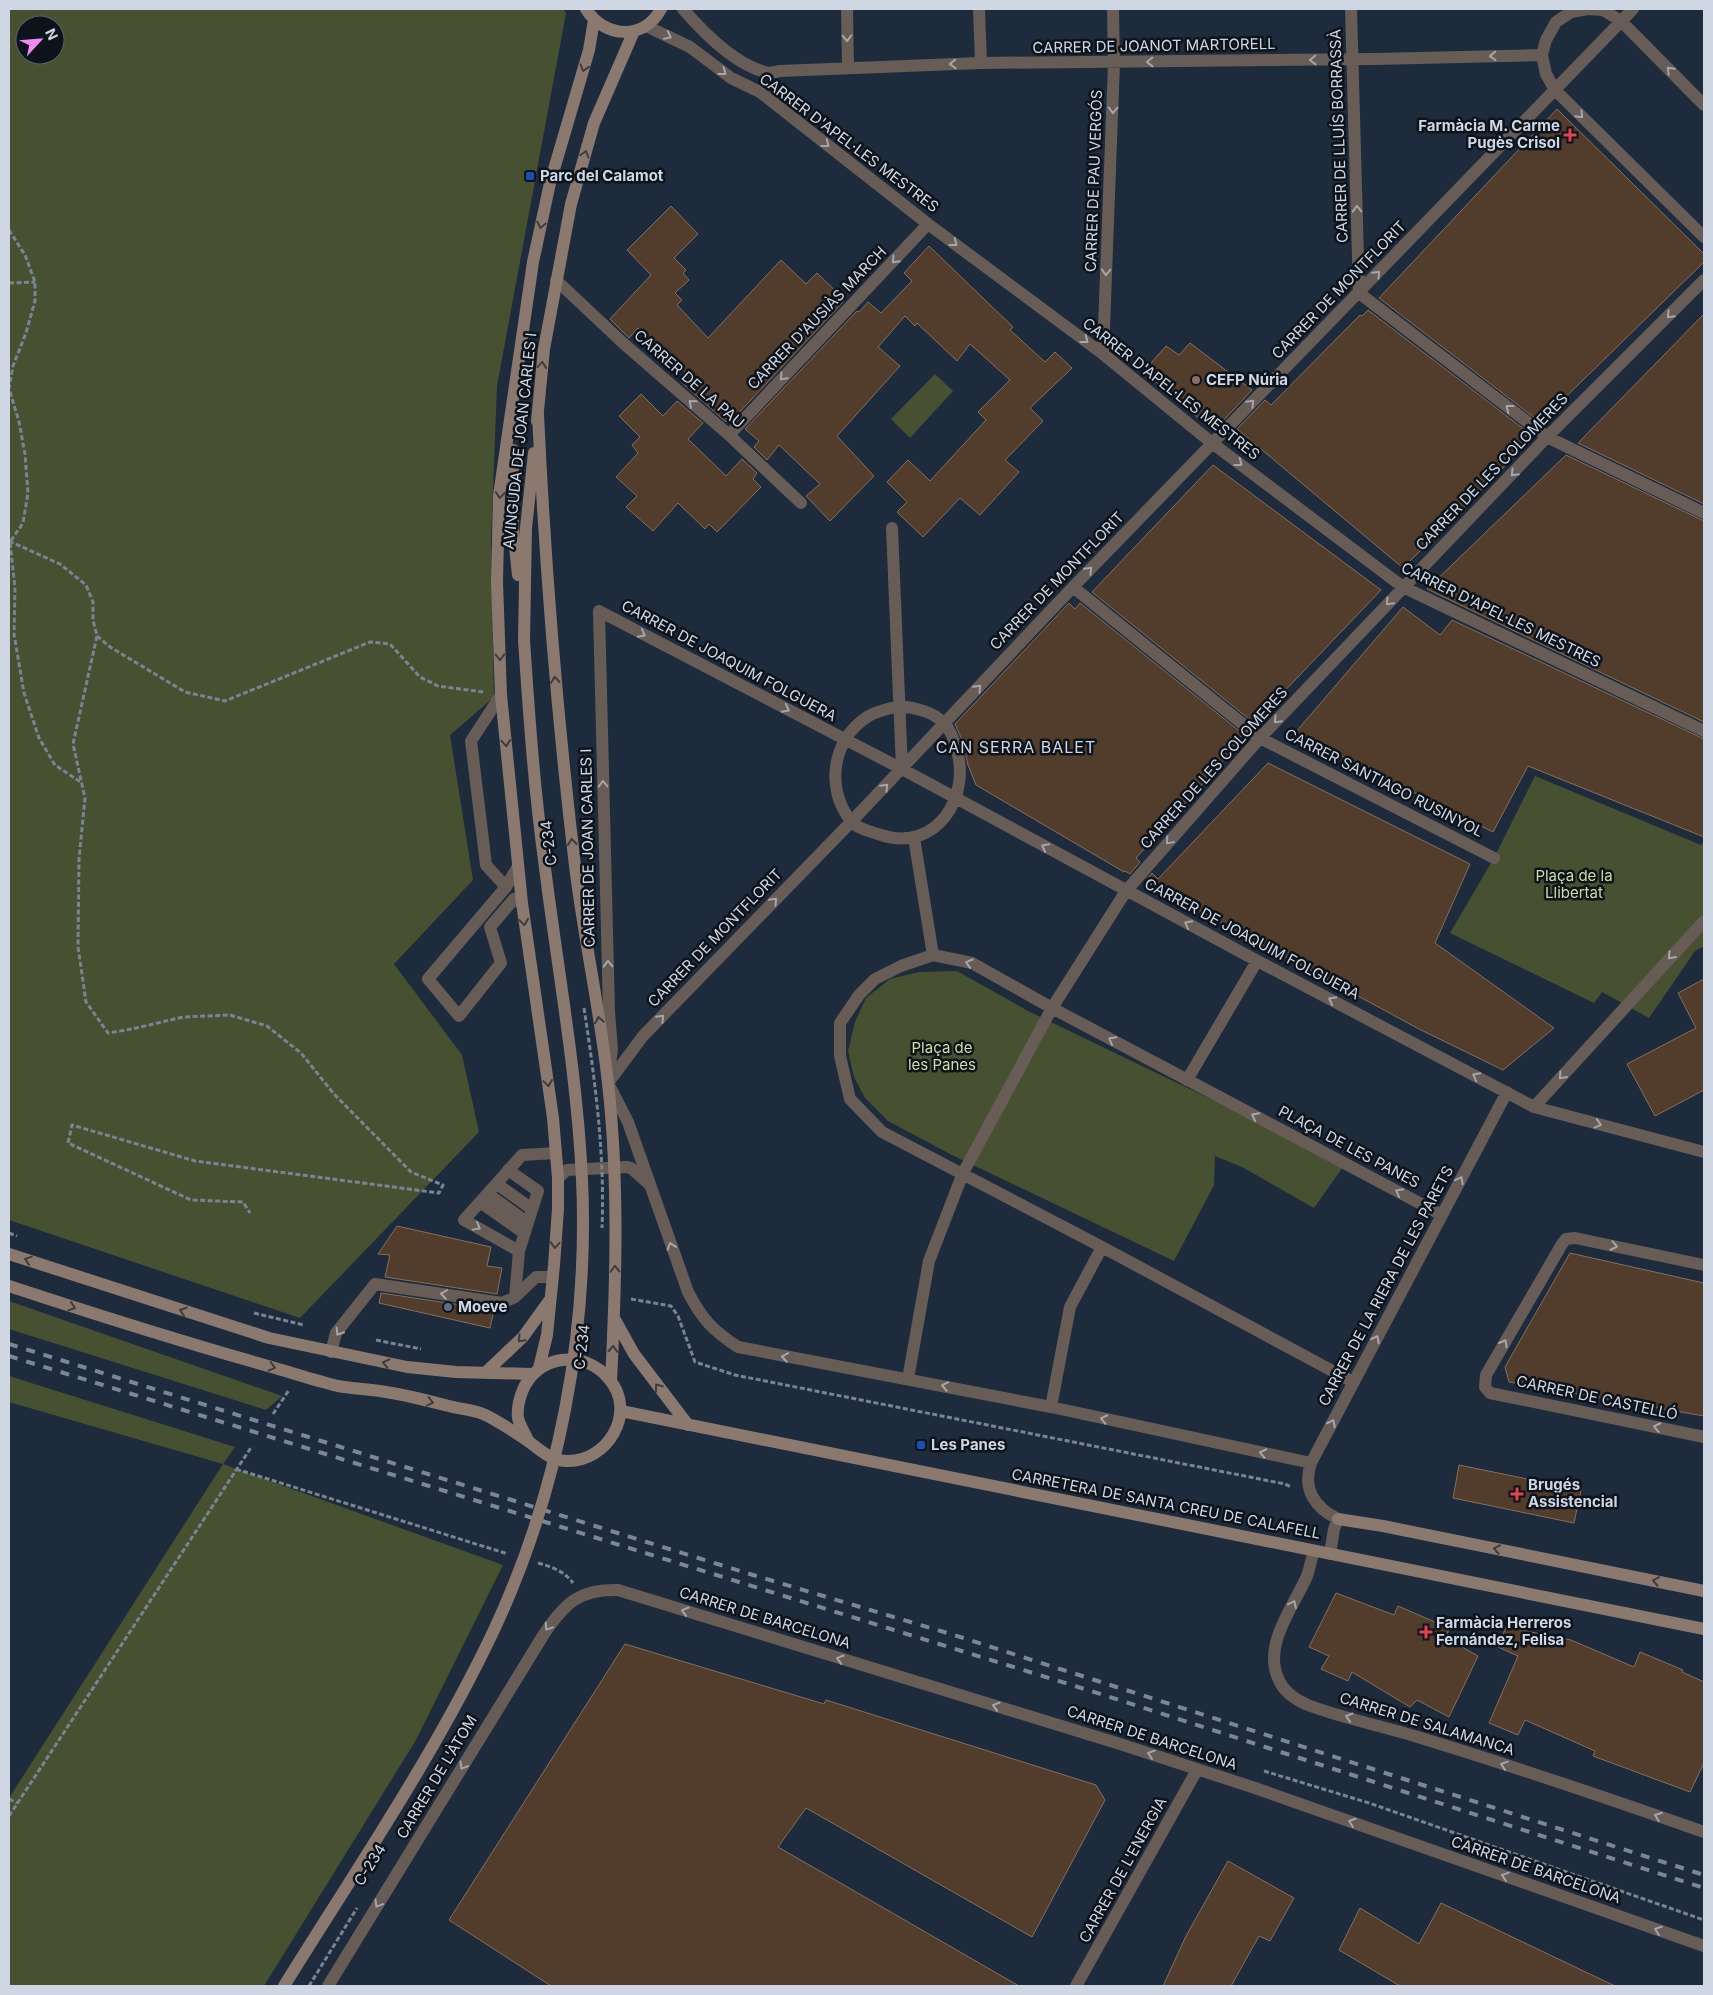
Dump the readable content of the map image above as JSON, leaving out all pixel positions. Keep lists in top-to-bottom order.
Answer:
{
  "streets": {
    "street": [
      "CARRER DE JOANOT MARTORELL",
      "CARRER DE LLUÍS BORRASSÀ",
      "CARRER D'APEL·LES MESTRES",
      "CARRER DE PAU VERGÓS",
      "CARRER DE MONTFLORIT",
      "CARRER D'AUSIÀS MARCH",
      "CARRER DE LA PAU",
      "AVINGUDA DE JOAN CARLES I",
      "CARRER DE LES COLOMERES",
      "CARRER DE JOAQUIM FOLGUERA",
      "CARRER SANTIAGO RUSINYOL",
      "C-234",
      "CARRER DE JOAN CARLES I",
      "PLAÇA DE LES PANES",
      "CARRER DE LA RIERA DE LES PARETS",
      "CARRER DE CASTELLÓ",
      "CARRETERA DE SANTA CREU DE CALAFELL",
      "CARRER DE BARCELONA",
      "CARRER DE SALAMANCA",
      "CARRER DE L'ÀTOM",
      "CARRER DE L'ENERGIA"
    ]
  },
  "crossings": [
    ["CARRER DE JOANOT MARTORELL", "CARRER DE LLUÍS BORRASSÀ"],
    ["CARRER DE JOANOT MARTORELL", "CARRER DE PAU VERGÓS"],
    ["CARRER DE LLUÍS BORRASSÀ", "CARRER DE MONTFLORIT"],
    ["CARRER D'APEL·LES MESTRES", "CARRER DE PAU VERGÓS"],
    ["CARRER D'APEL·LES MESTRES", "CARRER DE MONTFLORIT"],
    ["CARRER D'APEL·LES MESTRES", "CARRER D'AUSIÀS MARCH"],
    ["CARRER D'APEL·LES MESTRES", "AVINGUDA DE JOAN CARLES I"],
    ["CARRER D'APEL·LES MESTRES", "CARRER DE LES COLOMERES"],
    ["CARRER DE MONTFLORIT", "CARRER DE JOAQUIM FOLGUERA"],
    ["CARRER DE MONTFLORIT", "CARRER SANTIAGO RUSINYOL"],
    ["CARRER DE MONTFLORIT", "CARRER DE JOAN CARLES I"],
    ["CARRER D'AUSIÀS MARCH", "CARRER DE LA PAU"],
    ["CARRER DE LA PAU", "AVINGUDA DE JOAN CARLES I"],
    ["AVINGUDA DE JOAN CARLES I", "C-234"],
    ["AVINGUDA DE JOAN CARLES I", "CARRETERA DE SANTA CREU DE CALAFELL"],
    ["CARRER DE LES COLOMERES", "CARRER DE JOAQUIM FOLGUERA"],
    ["CARRER DE LES COLOMERES", "CARRER SANTIAGO RUSINYOL"],
    ["CARRER DE LES COLOMERES", "PLAÇA DE LES PANES"],
    ["CARRER DE JOAQUIM FOLGUERA", "CARRER DE JOAN CARLES I"],
    ["CARRER DE JOAQUIM FOLGUERA", "CARRER DE LA RIERA DE LES PARETS"],
    ["PLAÇA DE LES PANES", "CARRER DE LA RIERA DE LES PARETS"],
    ["CARRETERA DE SANTA CREU DE CALAFELL", "CARRER DE SALAMANCA"],
    ["CARRER DE BARCELONA", "CARRER DE L'ÀTOM"],
    ["CARRER DE BARCELONA", "CARRER DE L'ENERGIA"]
  ],
  "one_way": [
    "CARRER DE JOANOT MARTORELL",
    "CARRER DE LLUÍS BORRASSÀ",
    "CARRER D'APEL·LES MESTRES",
    "CARRER DE PAU VERGÓS",
    "CARRER DE MONTFLORIT",
    "CARRER D'AUSIÀS MARCH",
    "CARRER DE LA PAU",
    "CARRER DE LES COLOMERES",
    "PLAÇA DE LES PANES",
    "CARRER DE LA RIERA DE LES PARETS",
    "CARRER DE BARCELONA",
    "CARRER DE SALAMANCA",
    "CARRER DE L'ÀTOM"
  ],
  "districts": ["CAN SERRA BALET"],
  "parks": ["Plaça de la Llibertat", "Plaça de les Panes"],
  "places": {
    "health": ["Farmàcia M. Carme Pugès Crisol", "Brugés Assistencial", "Farmàcia Herreros Fernández, Felisa"],
    "transit": ["Parc del Calamot", "Les Panes"],
    "other": ["CEFP Núria", "Moeve"]
  },
  "north": "top right"
}
